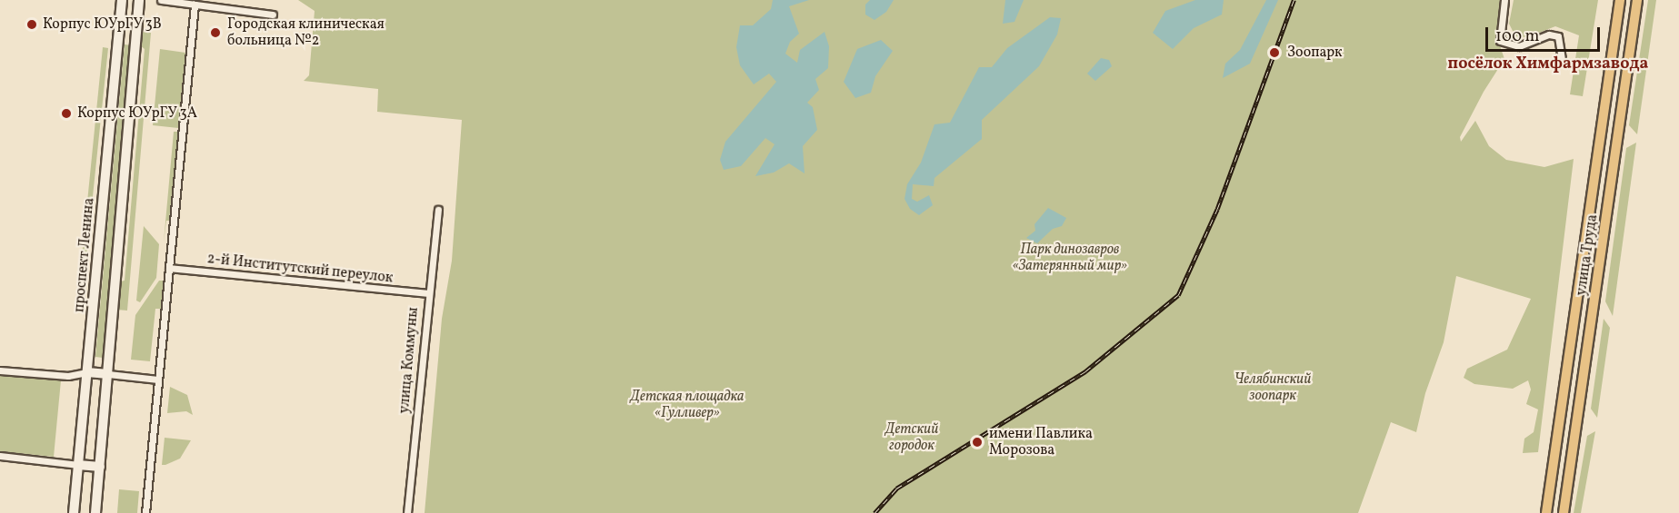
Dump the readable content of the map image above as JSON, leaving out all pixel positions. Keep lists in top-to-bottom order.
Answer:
{
  "streets": {
    "main road": ["проспект Ленина", "улица Труда"],
    "street": ["2-й Институтский переулок", "улица Коммуны"]
  },
  "crossings": [
    ["2-й Институтский переулок", "улица Коммуны"]
  ],
  "districts": ["посёлок Химфармзавода"],
  "parks": [
    "Парк динозавров «Затерянный мир»",
    "Челябинский зоопарк",
    "Детская площадка «Гулливер»",
    "Детский городок"
  ],
  "places": [
    "Корпус ЮУрГУ 3В",
    "Городская клиническая больница №2",
    "Зоопарк",
    "Корпус ЮУрГУ 3А",
    "имени Павлика Морозова"
  ],
  "scale_bar": "100 m"
}
